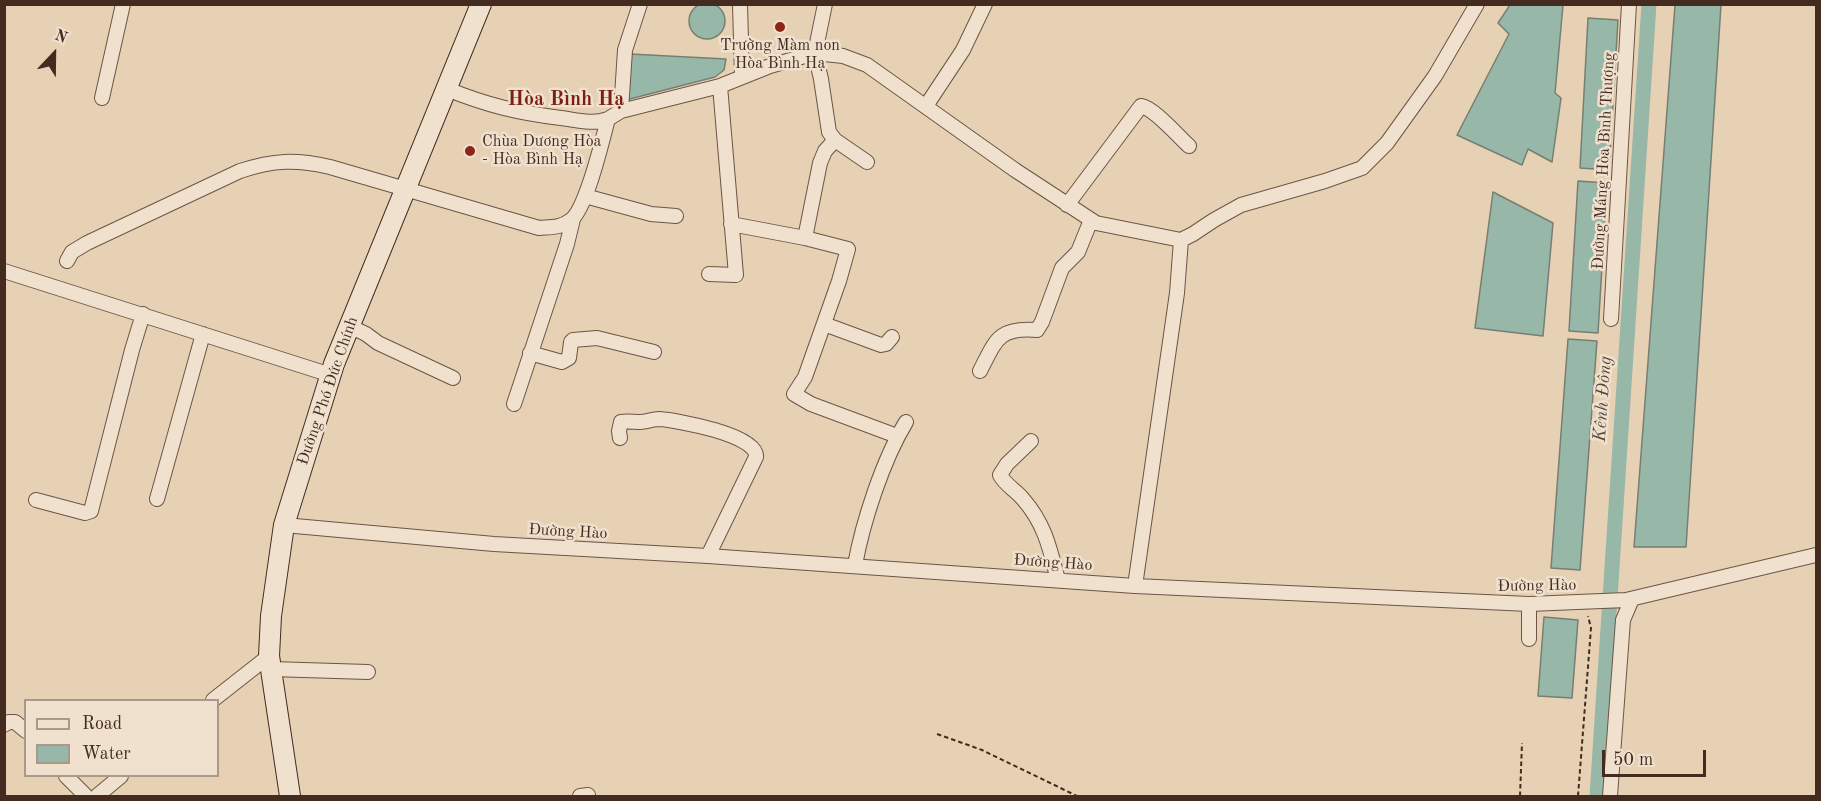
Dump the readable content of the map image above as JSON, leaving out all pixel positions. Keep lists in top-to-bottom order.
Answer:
{
  "streets": {
    "main road": ["Đường Phó Đức Chính"],
    "street": ["Đường Máng Hòa Bình Thượng", "Đường Hào"]
  },
  "crossings": [
    ["Đường Phó Đức Chính", "Đường Hào"]
  ],
  "districts": ["Hòa Bình Hạ"],
  "water": ["Kênh Đông"],
  "places": ["Trường Màm non Hòa Bình Hạ", "Chùa Dương Hòa - Hòa Bình Hạ"],
  "legend": ["Road", "Water"],
  "scale_bar": "50 m",
  "north": "top"
}
